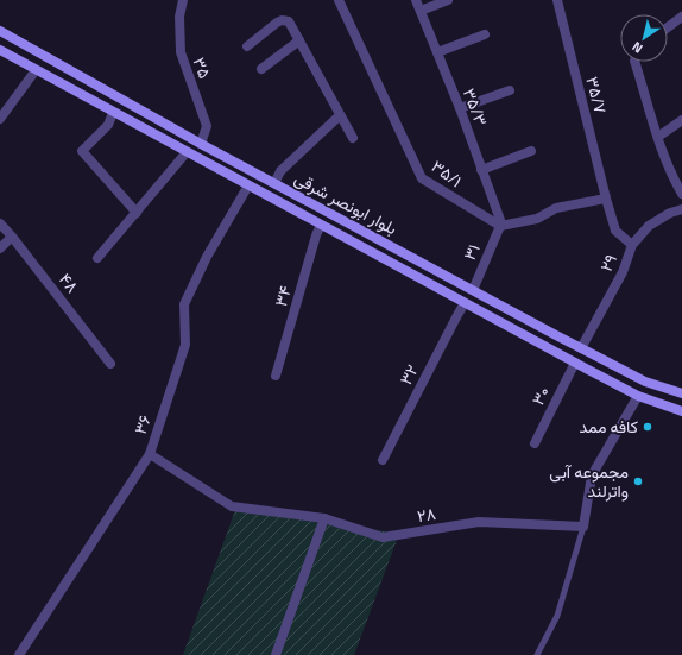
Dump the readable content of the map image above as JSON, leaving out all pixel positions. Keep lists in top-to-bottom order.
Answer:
{
  "streets": {
    "main road": ["بلوار ابونصر شرقی"],
    "street": [
      "۳۵",
      "۳۵/۷",
      "۳۵/۳",
      "۳۵/۱",
      "۳۱",
      "۲۹",
      "۴۸",
      "۳۴",
      "۳۲",
      "۳۰",
      "۳۶",
      "۲۸"
    ]
  },
  "crossings": [
    ["۳۵", "بلوار ابونصر شرقی"],
    ["۳۵/۷", "۲۹"],
    ["۳۵/۳", "۳۵/۱"],
    ["۳۵/۳", "۳۱"],
    ["۳۵/۱", "۳۱"],
    ["بلوار ابونصر شرقی", "۳۱"],
    ["بلوار ابونصر شرقی", "۲۹"],
    ["بلوار ابونصر شرقی", "۳۴"],
    ["بلوار ابونصر شرقی", "۳۲"],
    ["بلوار ابونصر شرقی", "۳۰"],
    ["بلوار ابونصر شرقی", "۳۶"],
    ["۳۶", "۲۸"]
  ],
  "places": ["کافه ممد", "مجموعه آبی واترلند"],
  "north": "bottom left"
}
